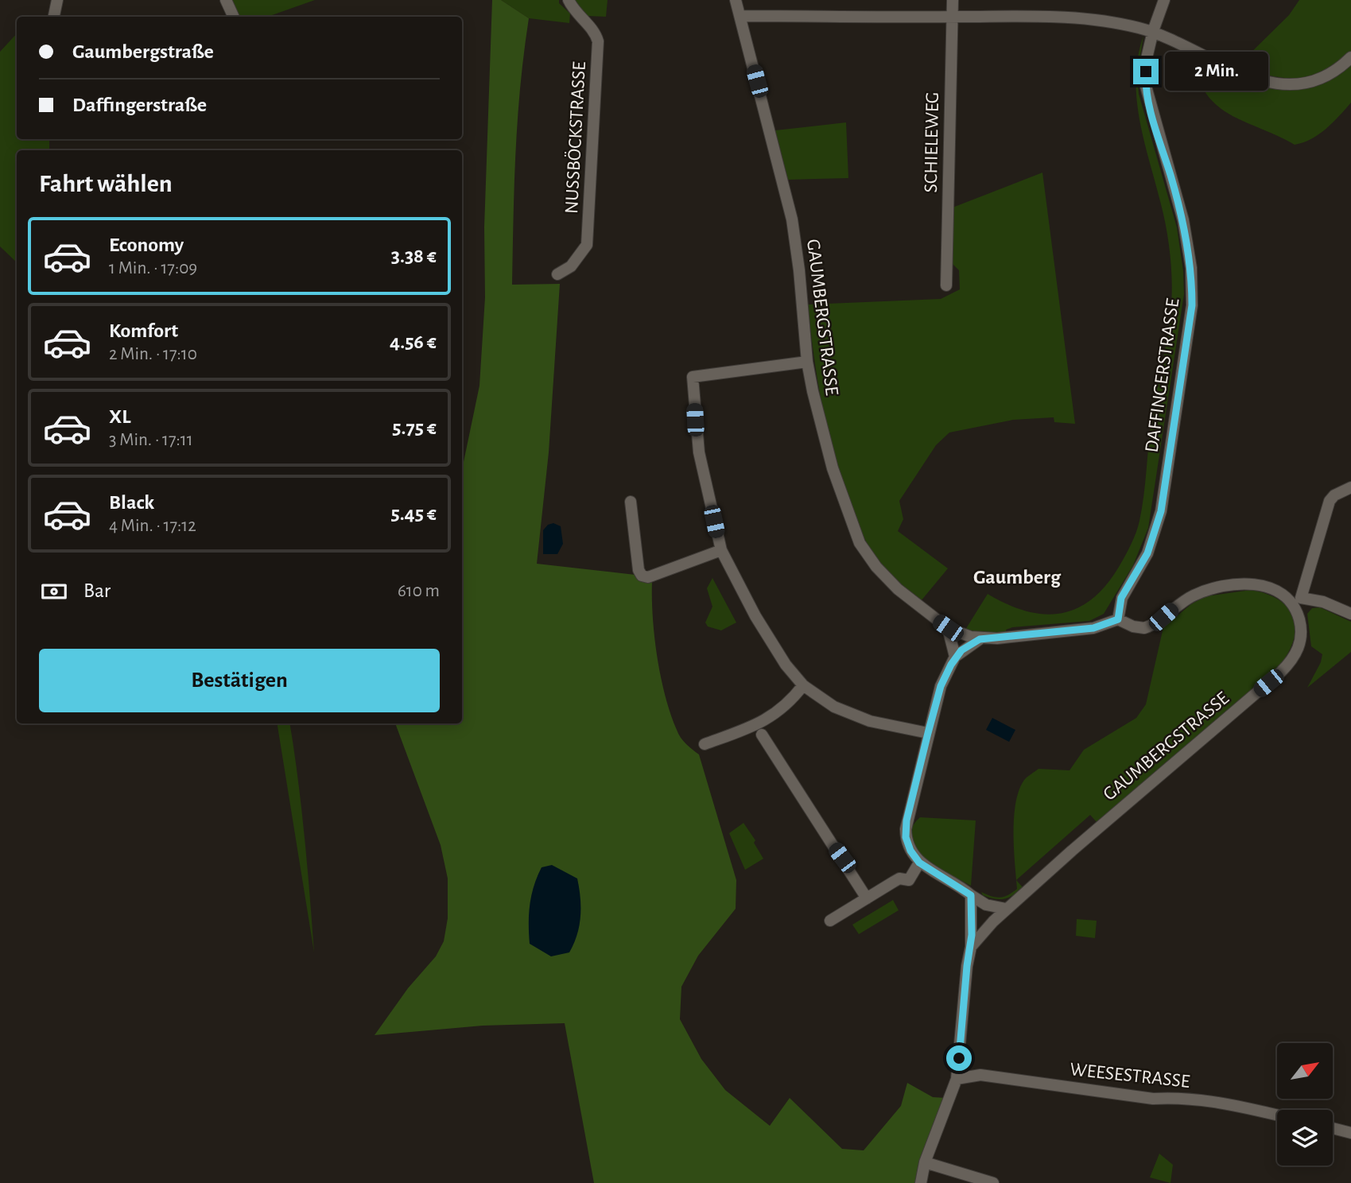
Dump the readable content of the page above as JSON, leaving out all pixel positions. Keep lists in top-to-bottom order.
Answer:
{
  "streets": {
    "street": [
      "NUSSBÖCKSTRASSE",
      "SCHIELEWEG",
      "GAUMBERGSTRASSE",
      "DAFFINGERSTRASSE",
      "WEESESTRASSE"
    ]
  },
  "crossings": [
    ["GAUMBERGSTRASSE", "DAFFINGERSTRASSE"]
  ],
  "districts": ["Gaumberg"],
  "north": "top right",
  "page": {
    "banner": ["Gaumbergstraße", "Daffingerstraße"],
    "bubble": "2 Min.",
    "heading": "Fahrt wählen",
    "list": [
      {
        "name": "Economy",
        "note": "1 Min. · 17:09",
        "value": "3.38 €"
      },
      {
        "name": "Komfort",
        "note": "2 Min. · 17:10",
        "value": "4.56 €"
      },
      {
        "name": "XL",
        "note": "3 Min. · 17:11",
        "value": "5.75 €"
      },
      {
        "name": "Black",
        "note": "4 Min. · 17:12",
        "value": "5.45 €"
      }
    ],
    "pay": ["Bar", "610 m"],
    "buttons": "Bestätigen"
  }
}
